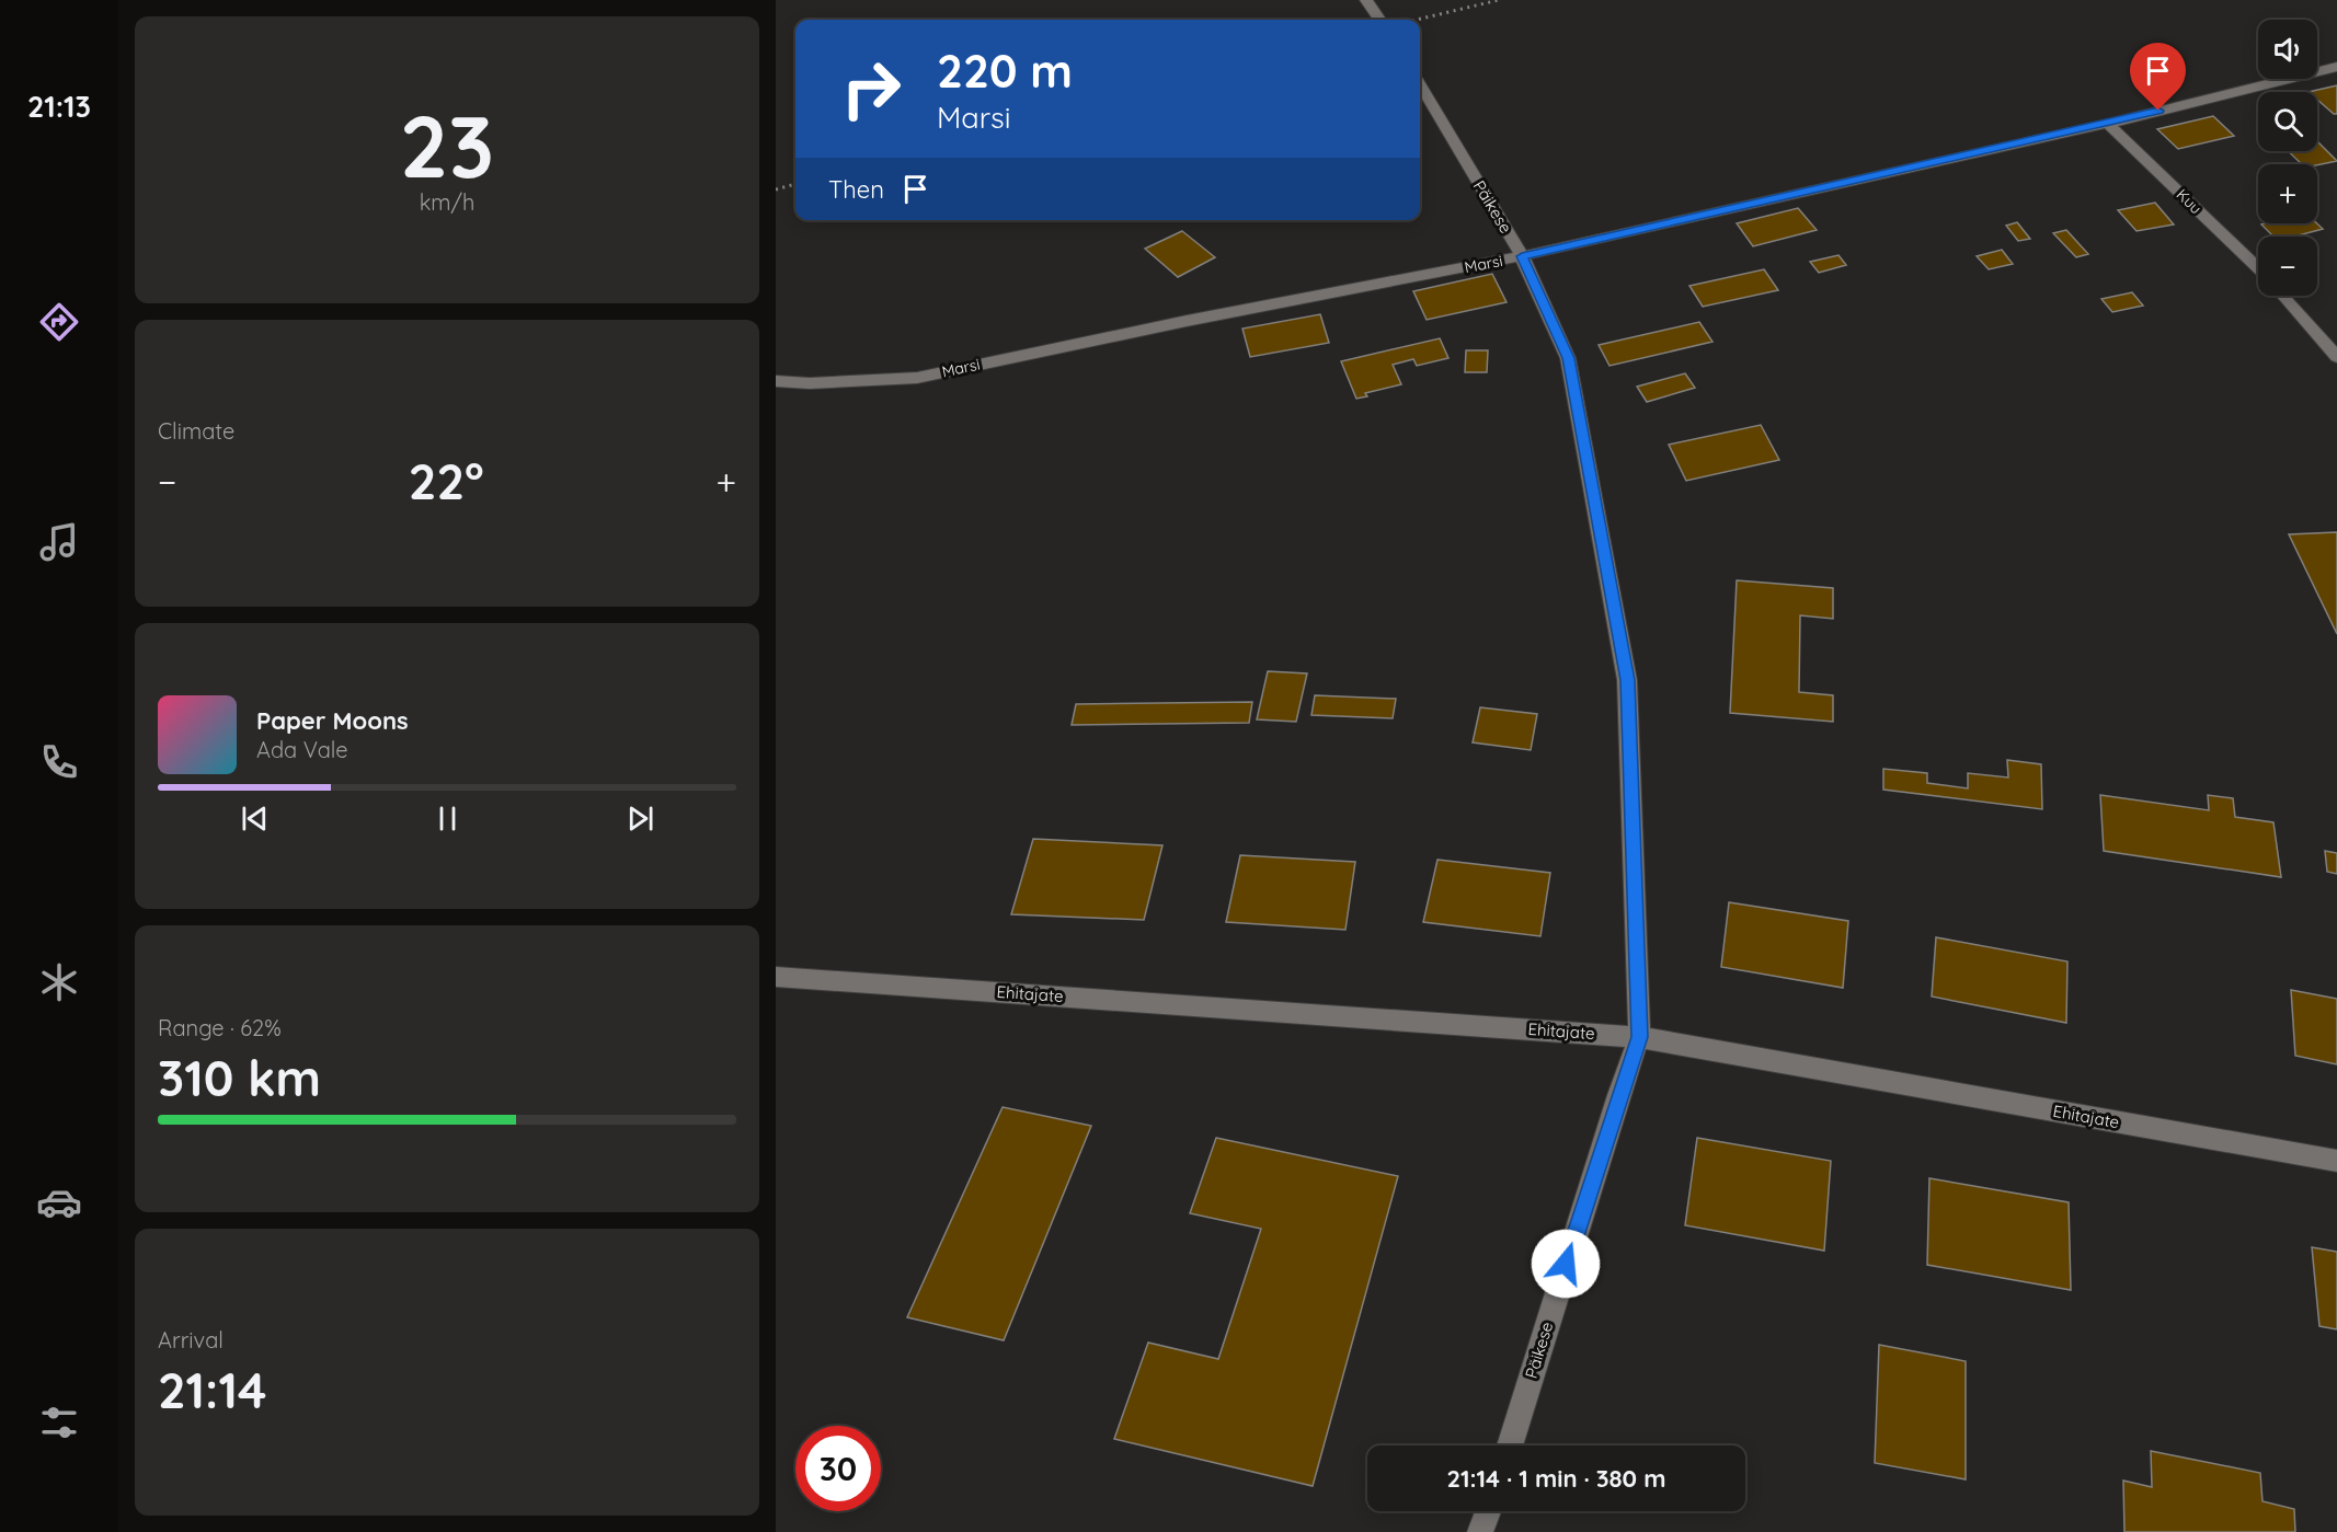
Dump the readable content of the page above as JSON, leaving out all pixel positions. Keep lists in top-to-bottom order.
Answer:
{
  "streets": {
    "street": [
      "Kuu",
      "Päikese",
      "Marsi",
      "Ehitajate"
    ]
  },
  "crossings": [
    ["Kuu", "Marsi"],
    ["Päikese", "Marsi"],
    ["Päikese", "Ehitajate"]
  ],
  "page": {
    "tabs": "21:13",
    "tile": [
      ["23", "km/h"],
      "Climate",
      ["Range · 62%", "310 km"],
      ["Arrival", "21:14"]
    ],
    "map_buttons": ["+", "−"],
    "turn": ["220 m", "Marsi"],
    "then": "Then",
    "heat": ["−", "22°", "+"],
    "song": ["Paper Moons", "Ada Vale"],
    "limit": "30",
    "trip": "21:14 · 1 min · 380 m"
  }
}
